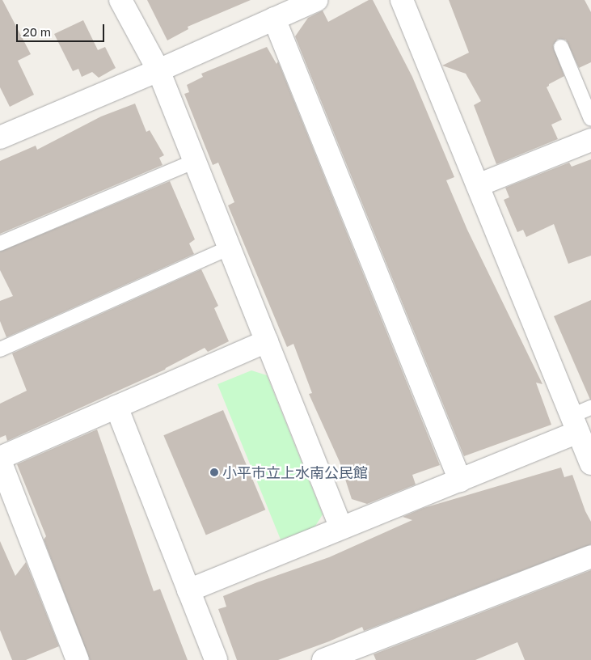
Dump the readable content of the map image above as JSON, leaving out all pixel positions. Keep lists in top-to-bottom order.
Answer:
{
  "places": ["小平市立上水南公民館"],
  "scale_bar": "20 m"
}
